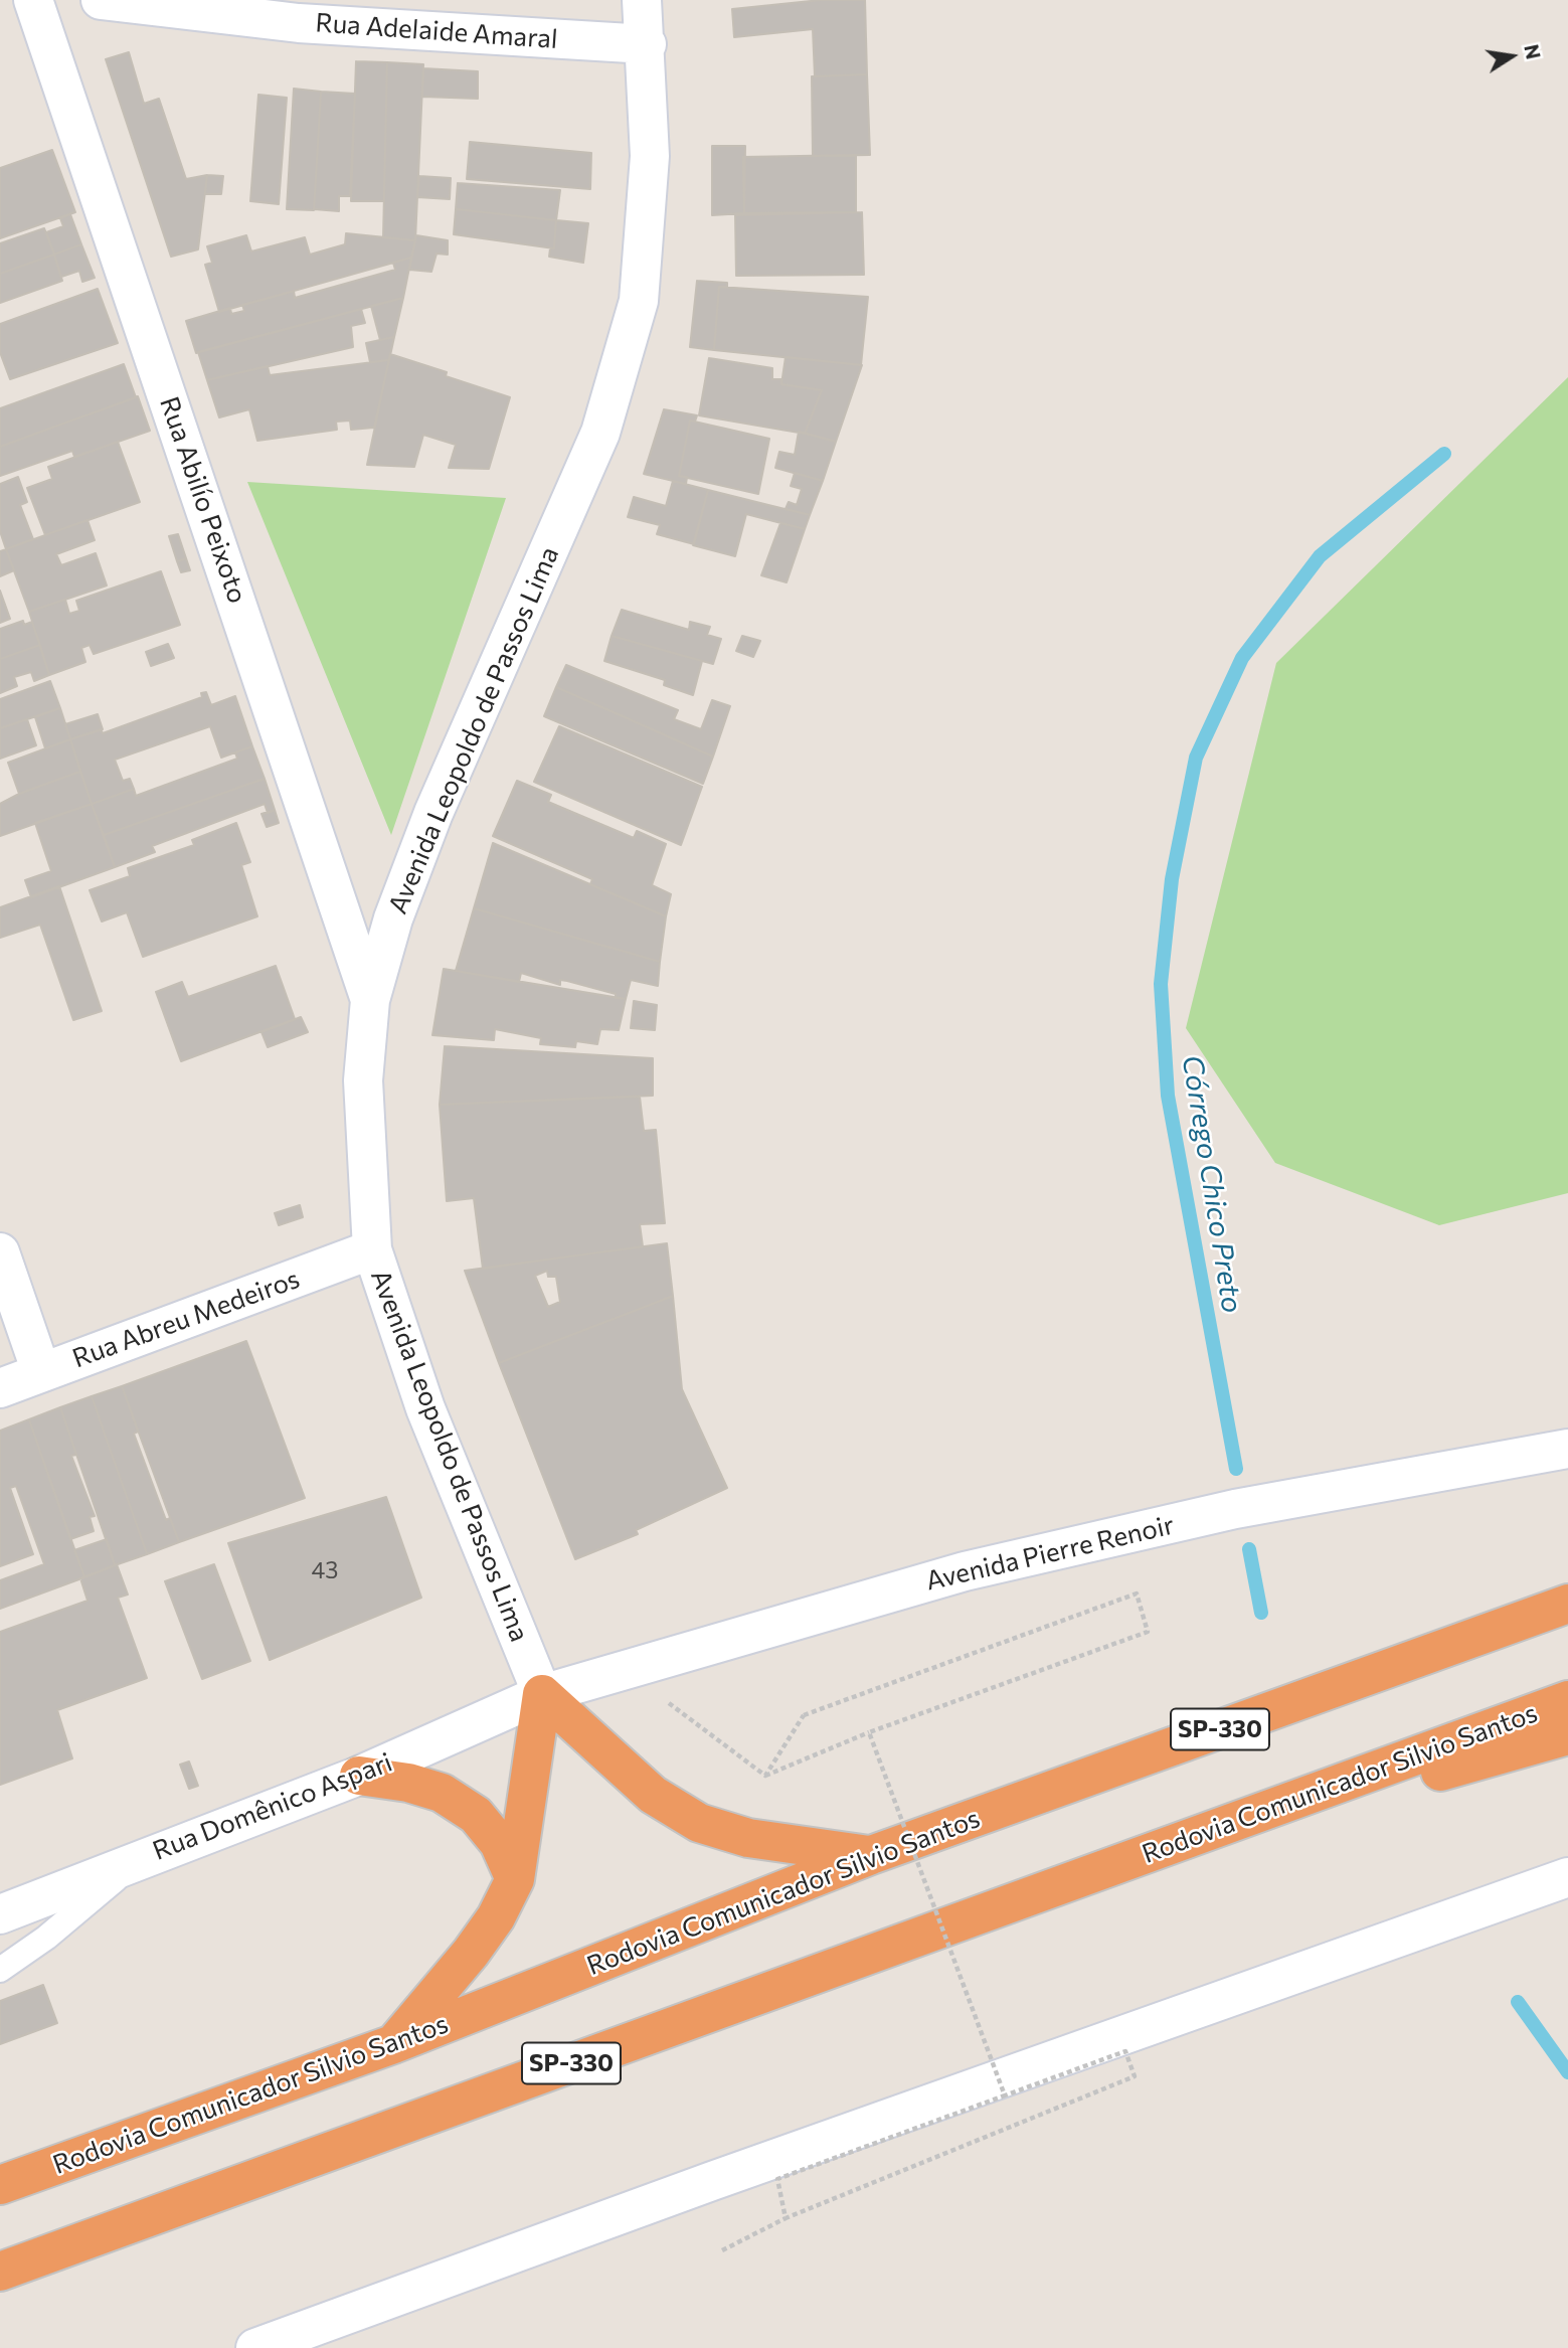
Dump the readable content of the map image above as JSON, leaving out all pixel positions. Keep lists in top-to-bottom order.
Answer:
{
  "streets": {
    "highway": ["SP-330", "Rodovia Comunicador Silvio Santos"],
    "street": [
      "Rua Adelaide Amaral",
      "Rua Abilío Peixoto",
      "Avenida Leopoldo de Passos Lima",
      "Rua Abreu Medeiros",
      "Avenida Pierre Renoir",
      "Rua Domênico Aspari"
    ]
  },
  "crossings": [
    ["Rua Adelaide Amaral", "Avenida Leopoldo de Passos Lima"],
    ["Rua Abilío Peixoto", "Avenida Leopoldo de Passos Lima"],
    ["Avenida Leopoldo de Passos Lima", "Rua Abreu Medeiros"],
    ["Avenida Leopoldo de Passos Lima", "Avenida Pierre Renoir"],
    ["Avenida Leopoldo de Passos Lima", "Rua Domênico Aspari"],
    ["Avenida Pierre Renoir", "Rua Domênico Aspari"]
  ],
  "water": ["Córrego Chico Preto"],
  "house_numbers": ["43"],
  "north": "right"
}
